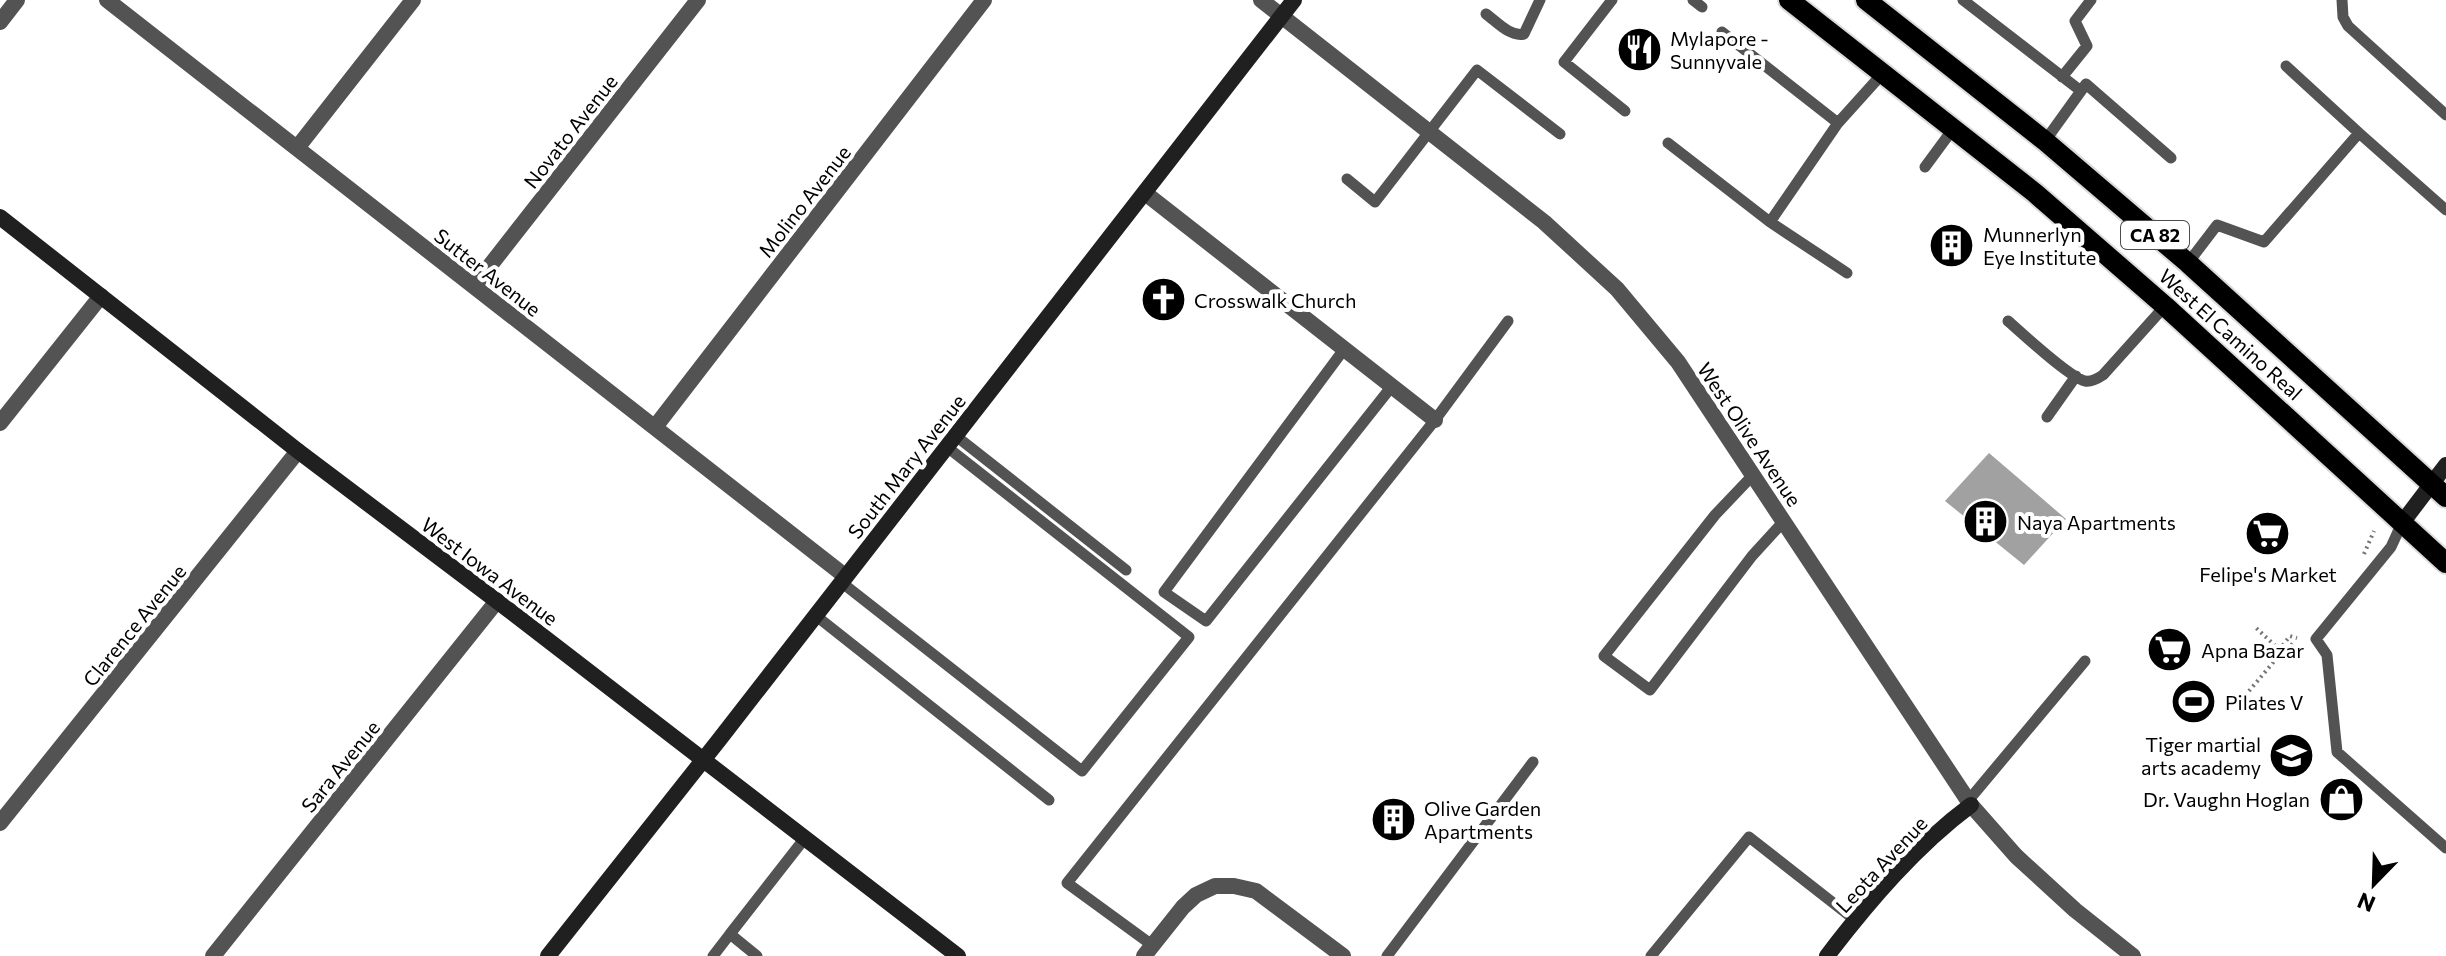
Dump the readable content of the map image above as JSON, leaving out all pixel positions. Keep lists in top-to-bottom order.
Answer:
{
  "streets": {
    "main road": ["CA 82", "West El Camino Real"],
    "street": [
      "Novato Avenue",
      "Molino Avenue",
      "Sutter Avenue",
      "West Olive Avenue",
      "South Mary Avenue",
      "West Iowa Avenue",
      "Clarence Avenue",
      "Sara Avenue",
      "Leota Avenue"
    ]
  },
  "crossings": [
    ["Novato Avenue", "Sutter Avenue"],
    ["Molino Avenue", "Sutter Avenue"],
    ["Sutter Avenue", "South Mary Avenue"],
    ["West Olive Avenue", "South Mary Avenue"],
    ["West Olive Avenue", "Leota Avenue"],
    ["South Mary Avenue", "West Iowa Avenue"],
    ["West Iowa Avenue", "Clarence Avenue"],
    ["West Iowa Avenue", "Sara Avenue"]
  ],
  "places": {
    "restaurant": ["Mylapore - Sunnyvale"],
    "building": ["Munnerlyn Eye Institute", "Naya Apartments", "Olive Garden Apartments"],
    "church": ["Crosswalk Church"],
    "supermarket": ["Felipe's Market", "Apna Bazar"],
    "sports": ["Pilates V"],
    "school or university": ["Tiger martial arts academy"],
    "shop": ["Dr. Vaughn Hoglan"]
  },
  "north": "bottom left"
}
